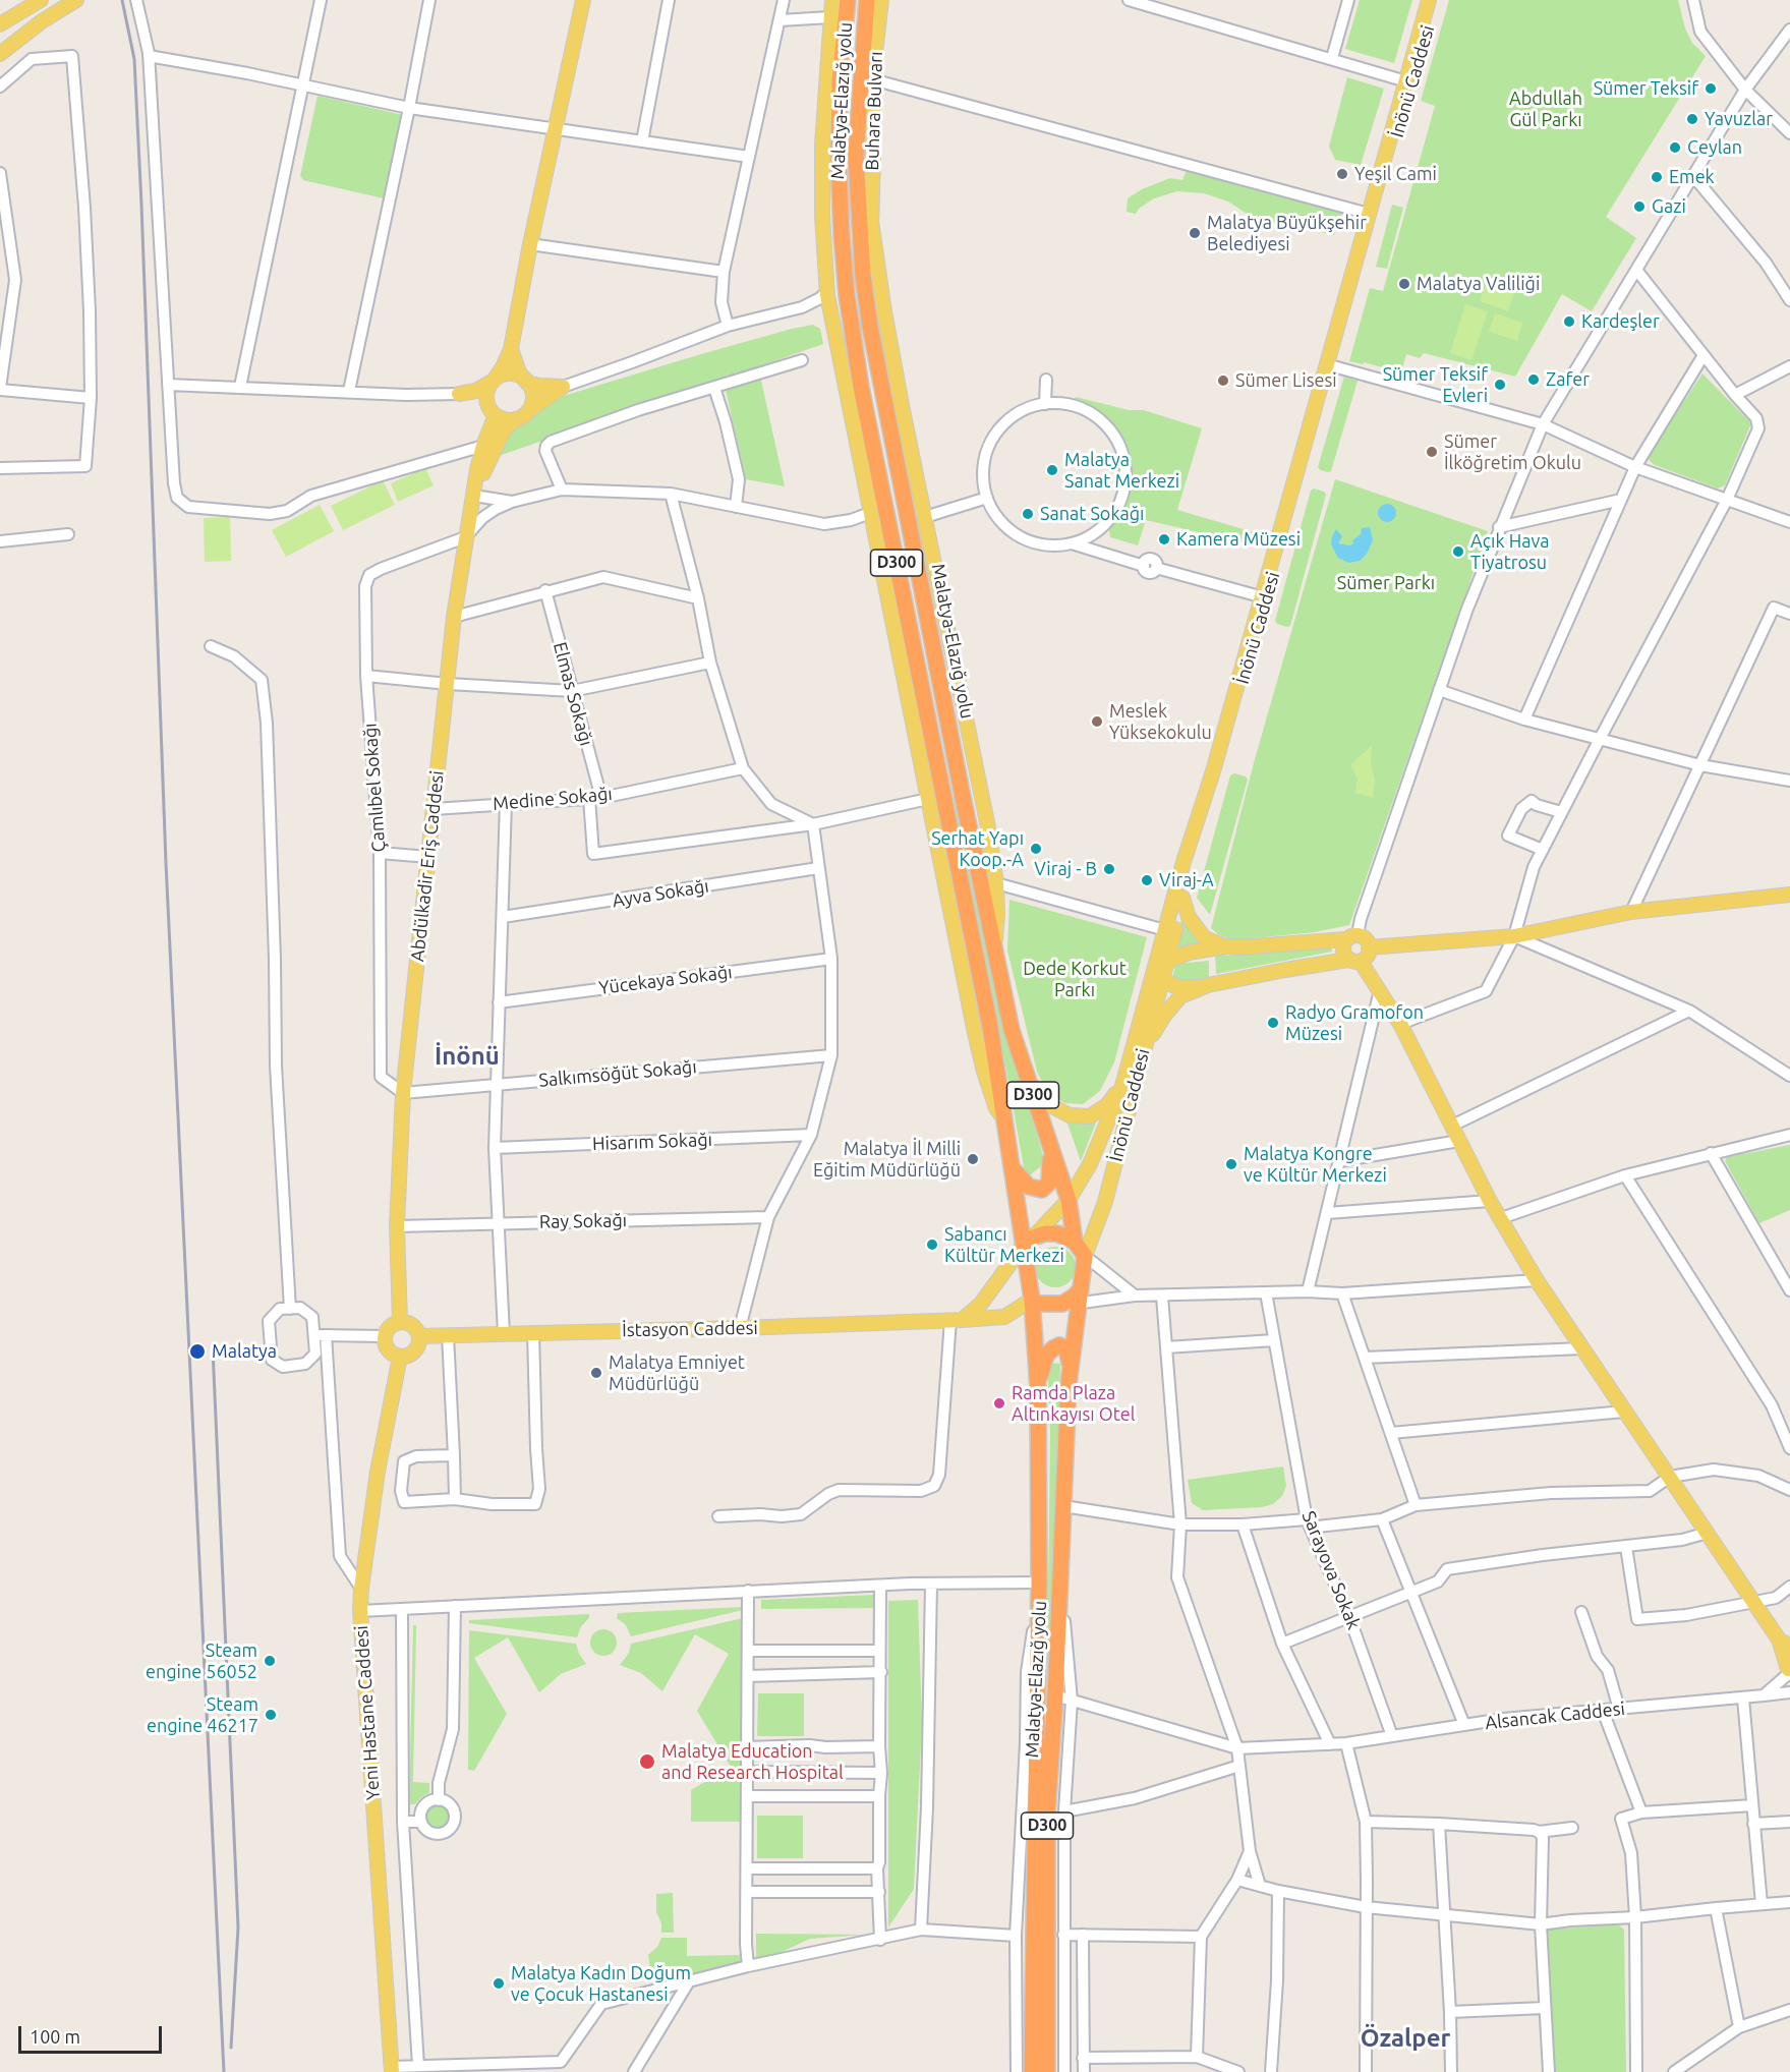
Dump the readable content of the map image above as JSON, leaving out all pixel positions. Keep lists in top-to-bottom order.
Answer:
{
  "streets": {
    "highway": ["Malatya-Elazığ yolu", "D300"],
    "main road": [
      "İnönü Caddesi",
      "Buhara Bulvarı",
      "Abdülkadir Eriş Caddesi",
      "İstasyon Caddesi",
      "Yeni Hastane Caddesi"
    ],
    "street": [
      "Elmas Sokağı",
      "Çamlıbel Sokağı",
      "Medine Sokağı",
      "Ayva Sokağı",
      "Yücekaya Sokağı",
      "Salkımsöğüt Sokağı",
      "Hisarım Sokağı",
      "Ray Sokağı",
      "Sarayova Sokak",
      "Alsancak Caddesi"
    ]
  },
  "crossings": [
    ["İnönü Caddesi", "Malatya-Elazığ yolu"],
    ["İnönü Caddesi", "İstasyon Caddesi"],
    ["Malatya-Elazığ yolu", "İstasyon Caddesi"],
    ["Malatya-Elazığ yolu", "Alsancak Caddesi"],
    ["Elmas Sokağı", "Medine Sokağı"],
    ["Çamlıbel Sokağı", "Abdülkadir Eriş Caddesi"],
    ["Çamlıbel Sokağı", "Salkımsöğüt Sokağı"],
    ["Medine Sokağı", "Abdülkadir Eriş Caddesi"],
    ["Abdülkadir Eriş Caddesi", "Salkımsöğüt Sokağı"],
    ["Abdülkadir Eriş Caddesi", "Ray Sokağı"],
    ["Abdülkadir Eriş Caddesi", "İstasyon Caddesi"],
    ["Abdülkadir Eriş Caddesi", "Yeni Hastane Caddesi"],
    ["İstasyon Caddesi", "Yeni Hastane Caddesi"],
    ["Sarayova Sokak", "Alsancak Caddesi"]
  ],
  "districts": ["İnönü", "Özalper"],
  "parks": ["Abdullah Gül Parkı", "Sümer Parkı", "Dede Korkut Parkı"],
  "places": [
    "Sümer Teksif",
    "Yavuzlar",
    "Ceylan",
    "Yeşil Cami",
    "Emek",
    "Gazi",
    "Malatya Büyükşehir Belediyesi",
    "Malatya Valiliği",
    "Kardeşler",
    "Zafer",
    "Sümer Lisesi",
    "Sümer Teksif Evleri",
    "Sümer İlköğretim Okulu",
    "Malatya Sanat Merkezi",
    "Sanat Sokağı",
    "Kamera Müzesi",
    "Açık Hava Tiyatrosu",
    "Meslek Yüksekokulu",
    "Serhat Yapı Koop.-A",
    "Viraj - B",
    "Viraj-A",
    "Radyo Gramofon Müzesi",
    "Malatya İl Milli Eğitim Müdürlüğü",
    "Malatya Kongre ve Kültür Merkezi",
    "Sabancı Kültür Merkezi",
    "Malatya",
    "Malatya Emniyet Müdürlüğü",
    "Ramda Plaza Altınkayısı Otel",
    "Steam engine 56052",
    "Steam engine 46217",
    "Malatya Education and Research Hospital",
    "Malatya Kadın Doğum ve Çocuk Hastanesi"
  ],
  "scale_bar": "100 m"
}
